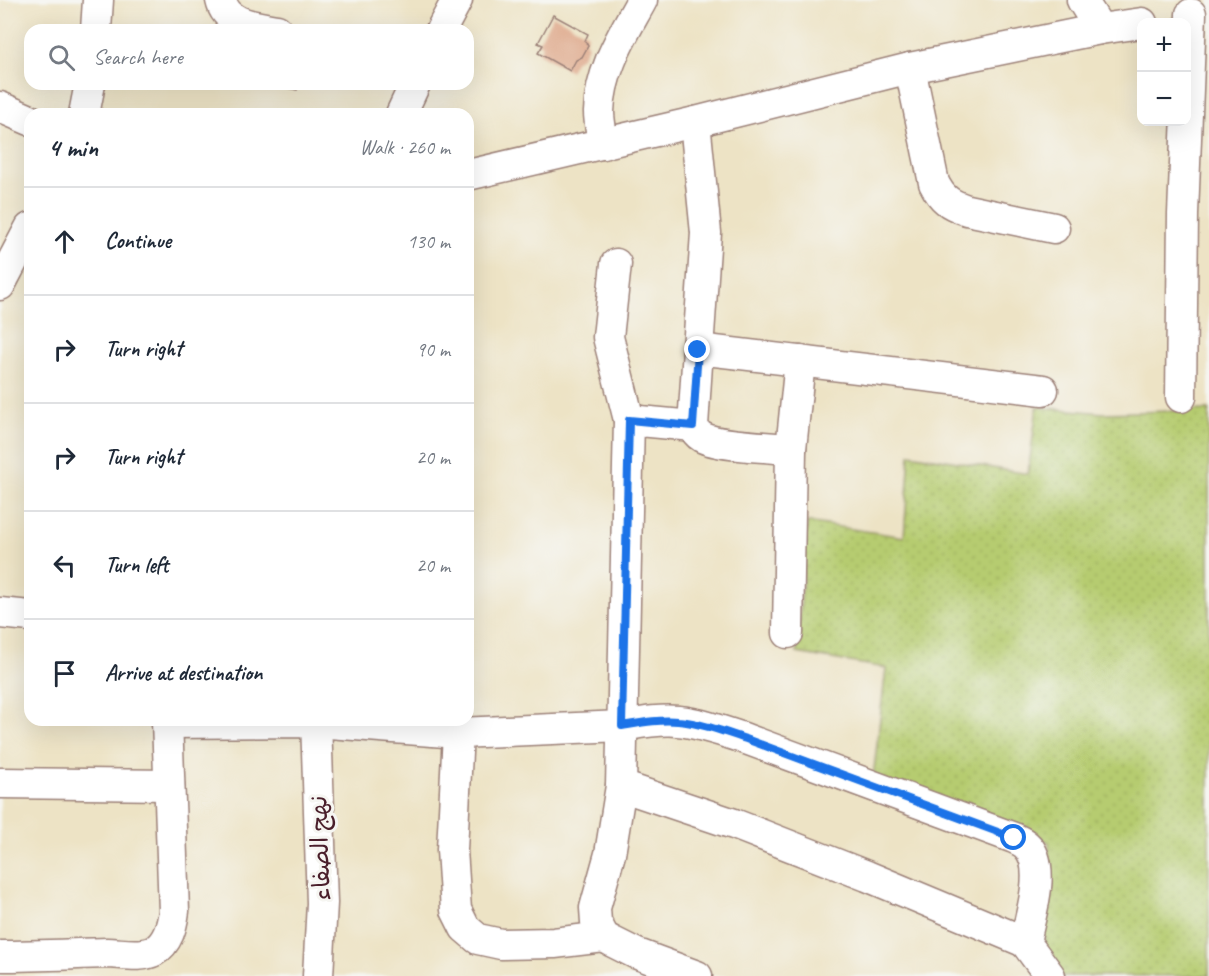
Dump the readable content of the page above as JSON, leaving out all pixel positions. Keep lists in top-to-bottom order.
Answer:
{
  "streets": {
    "street": ["نهج الصفاء"]
  },
  "page": {
    "map_buttons": ["+", "−"],
    "search": "Search here",
    "heading": ["4 min", "Walk · 260 m"],
    "list": [
      ["Continue", "130 m"],
      ["Turn right", "90 m"],
      ["Turn right", "20 m"],
      ["Turn left", "20 m"],
      "Arrive at destination"
    ]
  }
}
